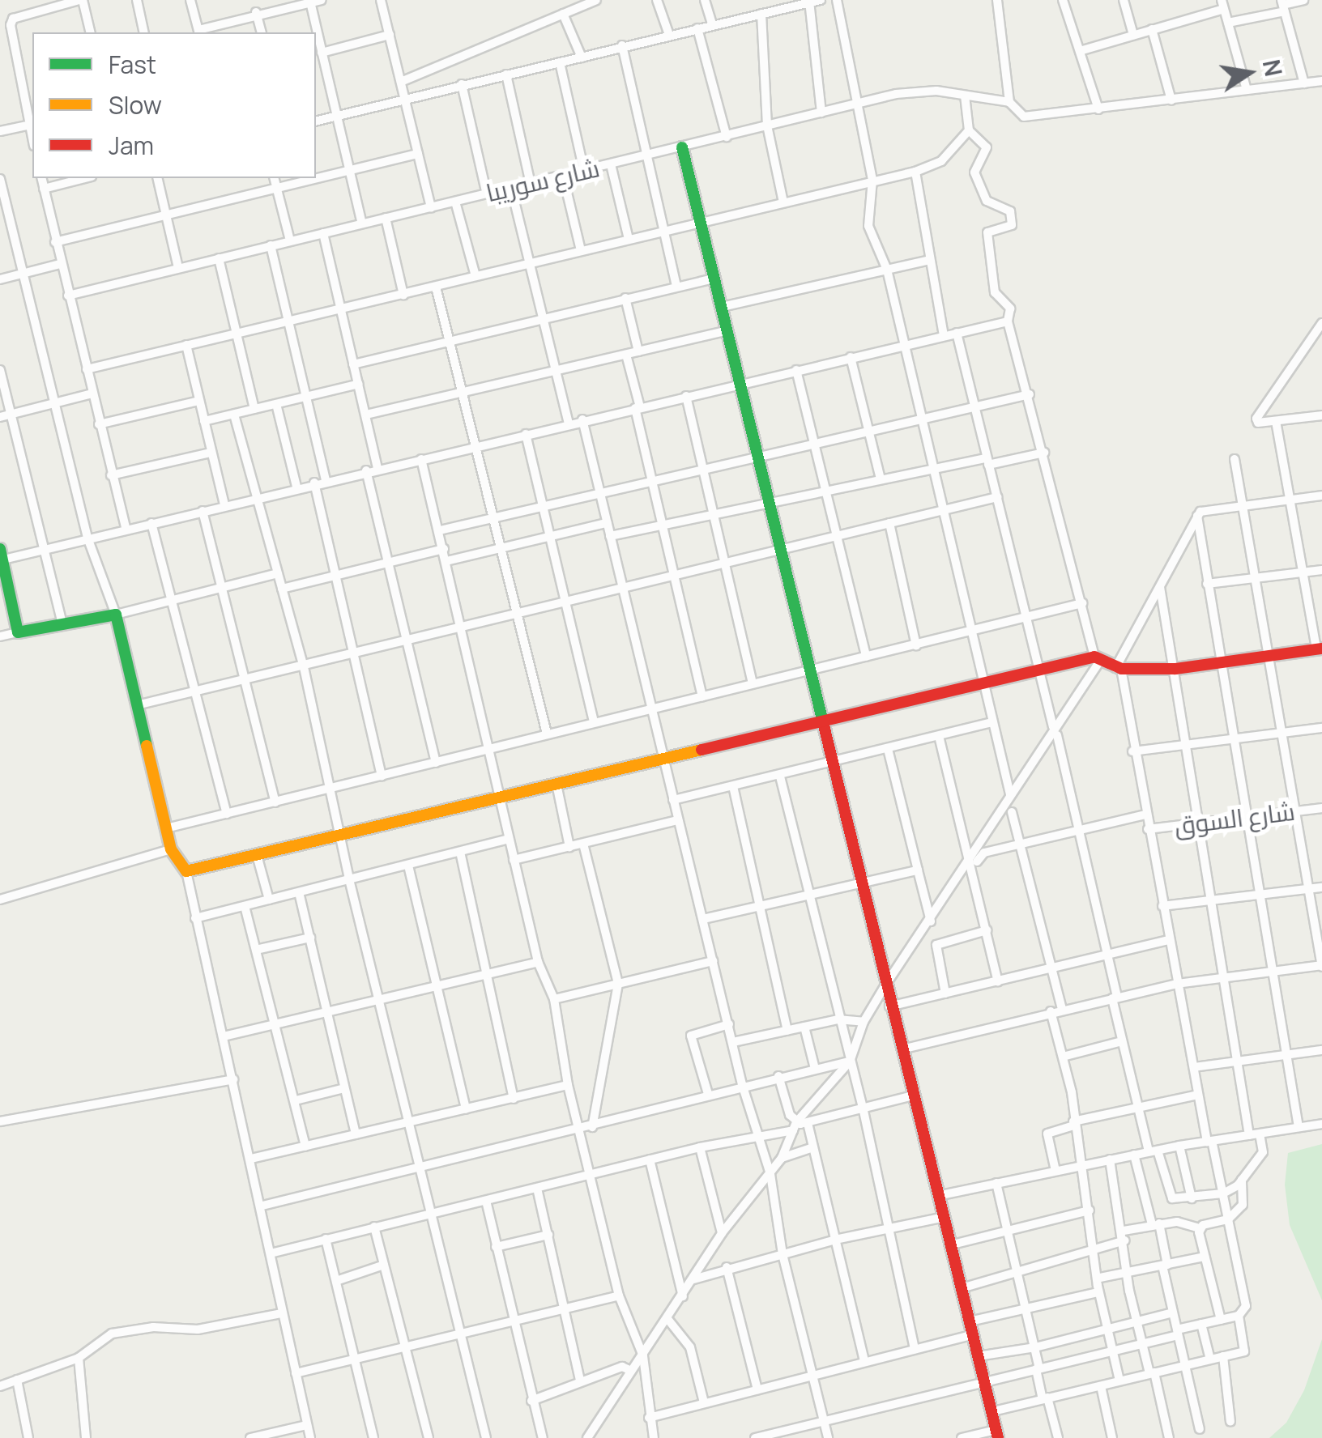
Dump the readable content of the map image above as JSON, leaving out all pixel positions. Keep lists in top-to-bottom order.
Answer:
{
  "streets": {
    "street": ["شارع سوريبا", "شارع السوق"]
  },
  "legend": ["Fast", "Slow", "Jam"],
  "north": "right"
}
